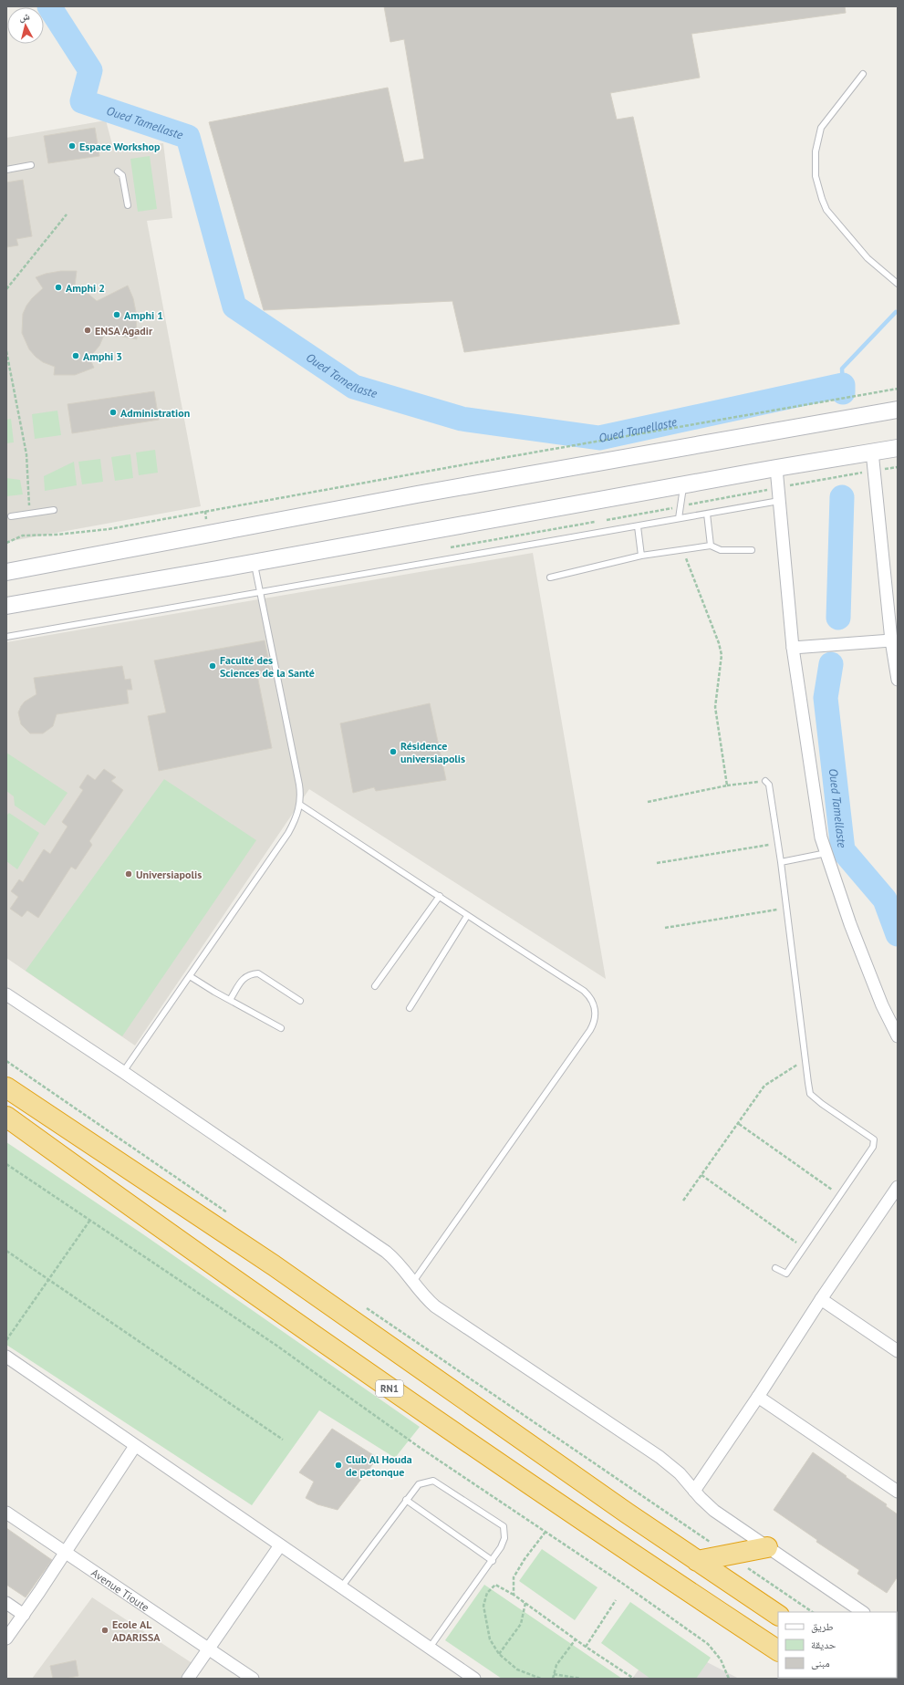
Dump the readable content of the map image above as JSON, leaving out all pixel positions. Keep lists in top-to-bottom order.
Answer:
{
  "streets": {
    "highway": ["RN1"],
    "street": ["Avenue Tioute"]
  },
  "water": ["Oued Tamellaste"],
  "places": [
    "Espace Workshop",
    "Amphi 2",
    "Amphi 1",
    "ENSA Agadir",
    "Amphi 3",
    "Administration",
    "Faculté des Sciences de la Santé",
    "Résidence universiapolis",
    "Universiapolis",
    "Club Al Houda de petonque",
    "Ecole AL ADARISSA"
  ],
  "legend": ["طريق", "حديقة", "مبنى"],
  "north": "top"
}
